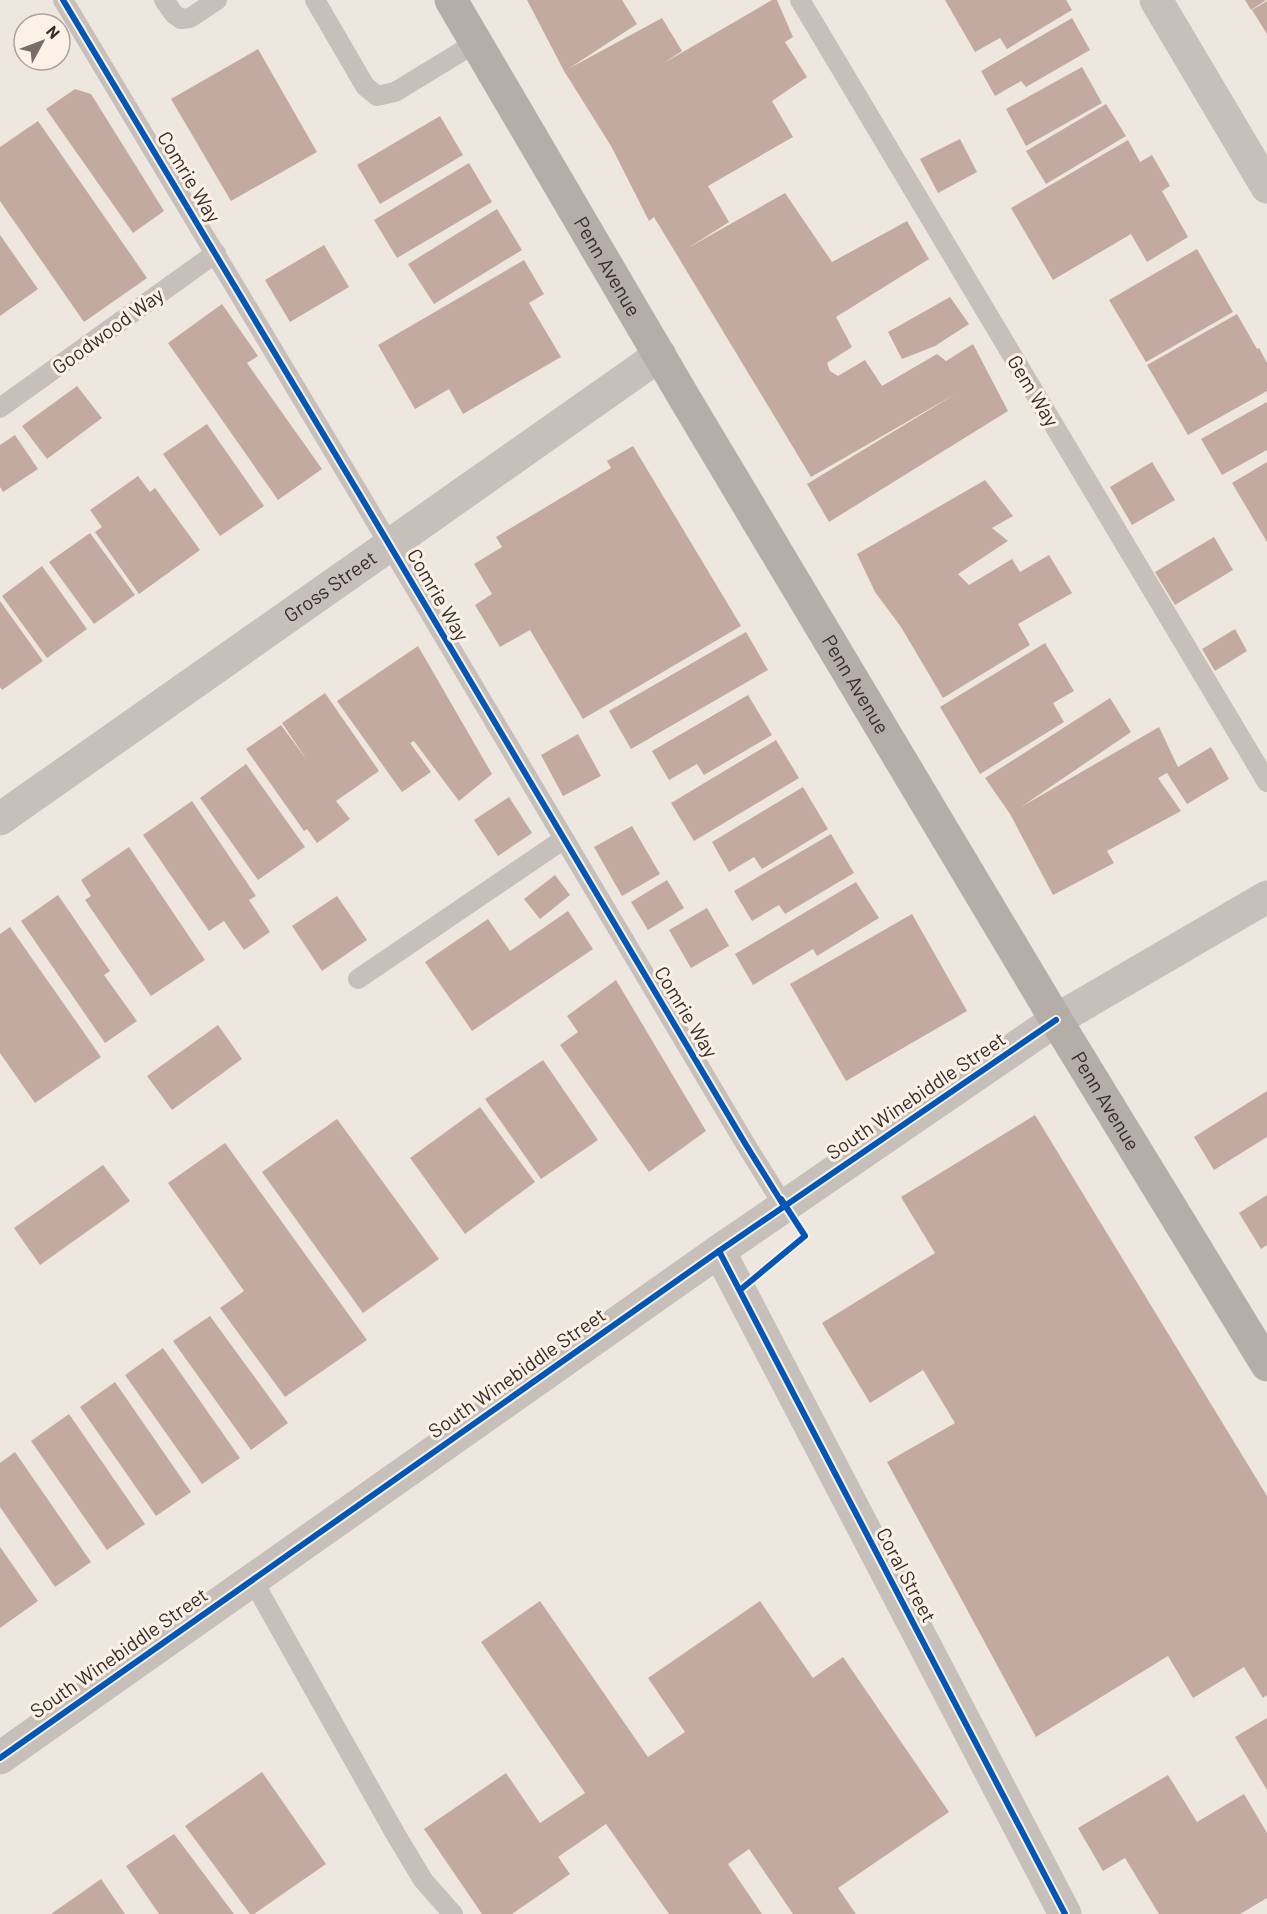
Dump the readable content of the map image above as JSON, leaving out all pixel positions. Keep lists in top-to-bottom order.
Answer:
{
  "streets": {
    "main road": ["Penn Avenue"],
    "street": ["Gross Street", "South Winebiddle Street", "Coral Street"],
    "lane": ["Comrie Way", "Goodwood Way", "Gem Way"]
  },
  "crossings": [
    ["Comrie Way", "Goodwood Way"],
    ["Comrie Way", "Gross Street"],
    ["Comrie Way", "South Winebiddle Street"],
    ["Penn Avenue", "Gross Street"],
    ["Penn Avenue", "South Winebiddle Street"],
    ["South Winebiddle Street", "Coral Street"]
  ],
  "north": "top right"
}
